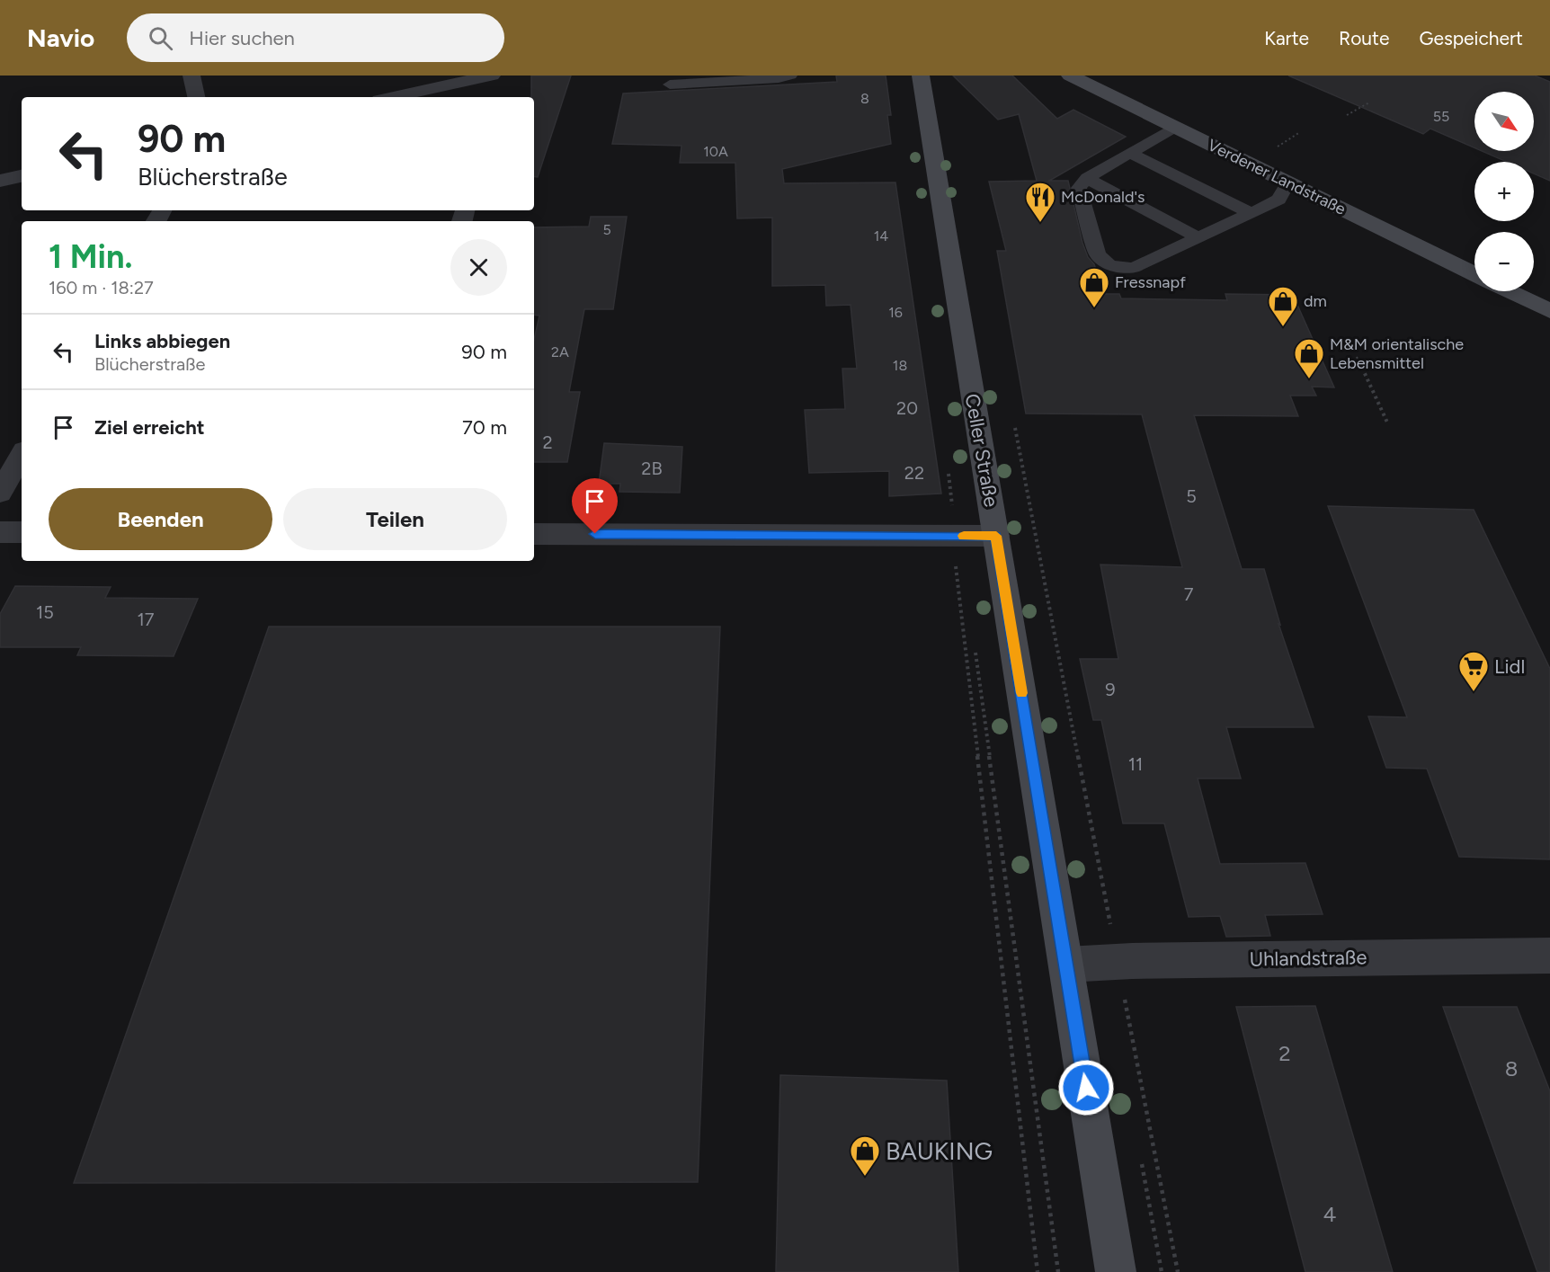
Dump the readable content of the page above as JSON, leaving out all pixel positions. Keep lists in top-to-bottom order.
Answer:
{
  "streets": {
    "main road": ["Verdener Landstraße", "Celler Straße"],
    "street": ["Uhlandstraße"]
  },
  "crossings": [
    ["Celler Straße", "Uhlandstraße"]
  ],
  "places": {
    "restaurant": ["McDonald's"],
    "shop": [
      "Fressnapf",
      "dm",
      "M&M orientalische Lebensmittel",
      "BAUKING"
    ],
    "supermarket": ["Lidl"]
  },
  "house_numbers": [
    "8",
    "55",
    "10A",
    "5",
    "14",
    "16",
    "2A",
    "18",
    "20",
    "2",
    "2B",
    "22",
    "5",
    "7",
    "15",
    "17",
    "9",
    "11",
    "2",
    "8",
    "4"
  ],
  "north": "bottom right",
  "page": {
    "header": "Navio",
    "search": "Hier suchen",
    "nav": ["Karte", "Route", "Gespeichert"],
    "map_buttons": ["+", "−"],
    "turn": ["90 m", "Blücherstraße"],
    "heading": ["1 Min.", "160 m · 18:27"],
    "list": [
      {
        "name": "Links abbiegen",
        "note": "Blücherstraße",
        "value": "90 m"
      },
      {
        "name": "Ziel erreicht",
        "value": "70 m"
      }
    ],
    "buttons": ["Beenden", "Teilen"]
  }
}
